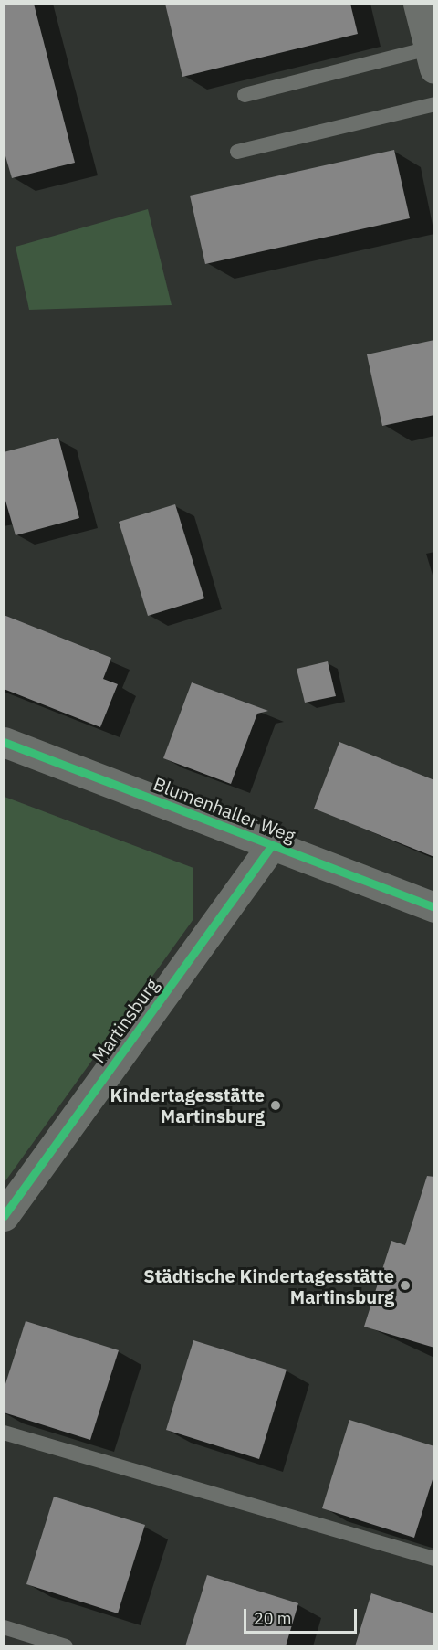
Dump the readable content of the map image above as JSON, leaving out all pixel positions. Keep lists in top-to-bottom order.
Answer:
{
  "streets": {
    "street": ["Blumenhaller Weg", "Martinsburg"]
  },
  "crossings": [
    ["Blumenhaller Weg", "Martinsburg"]
  ],
  "places": ["Kindertagesstätte Martinsburg", "Städtische Kindertagesstätte Martinsburg"],
  "scale_bar": "20 m"
}
